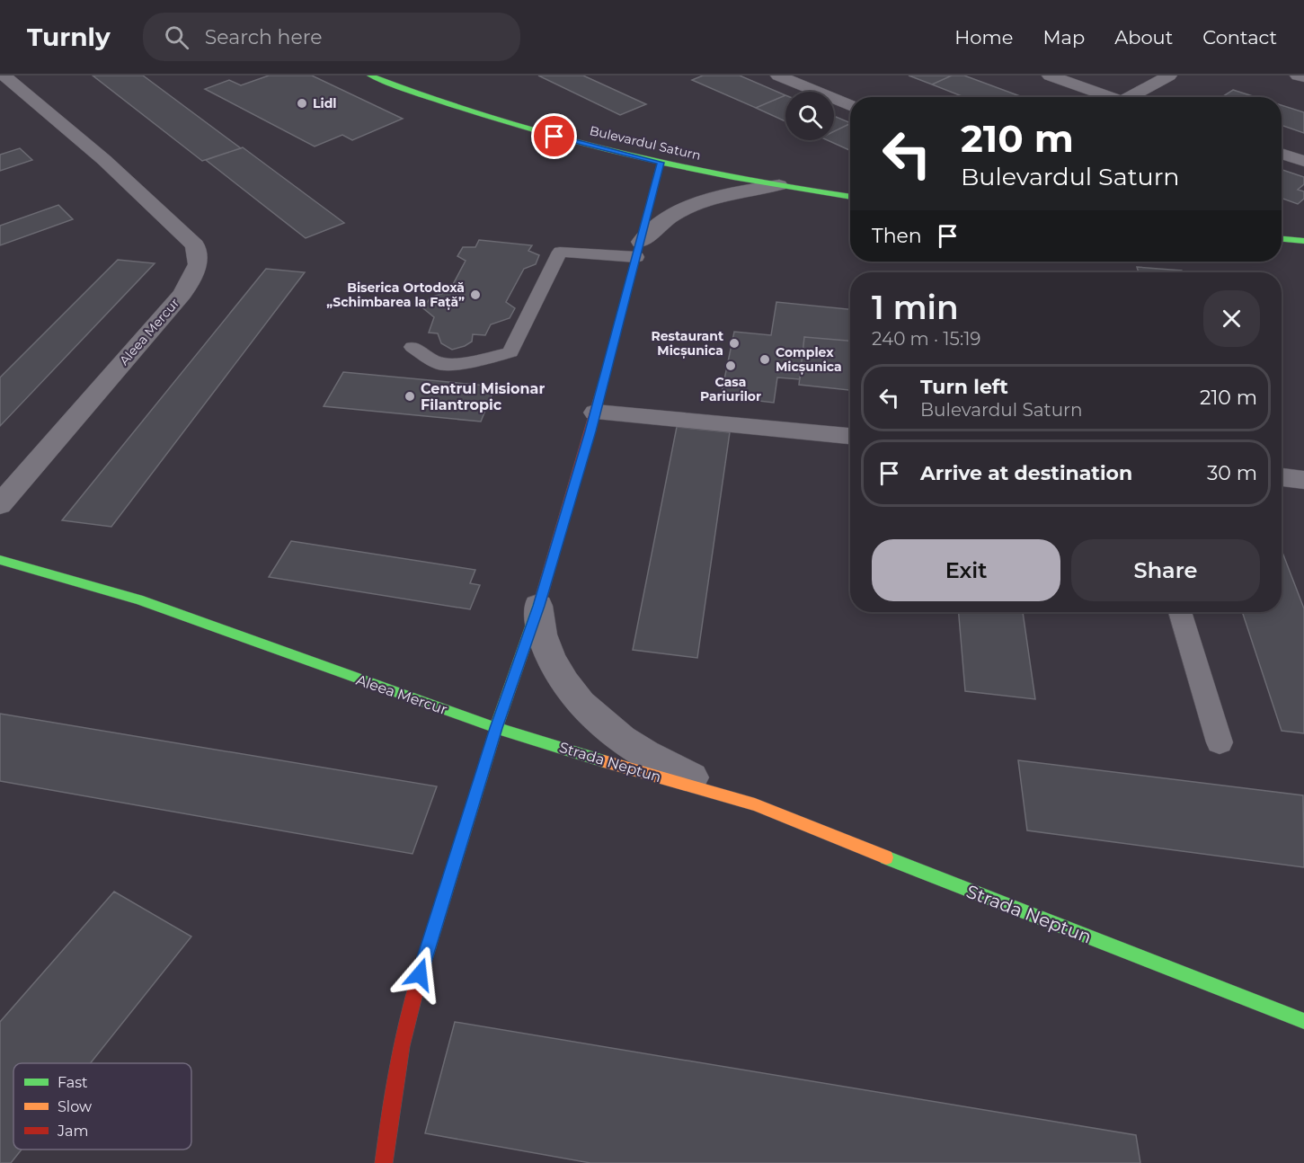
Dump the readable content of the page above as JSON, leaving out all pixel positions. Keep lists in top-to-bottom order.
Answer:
{
  "streets": {
    "street": ["Bulevardul Saturn", "Aleea Mercur", "Strada Neptun"]
  },
  "crossings": [
    ["Bulevardul Saturn", "Strada Neptun"],
    ["Aleea Mercur", "Strada Neptun"]
  ],
  "places": [
    "Lidl",
    "Biserica Ortodoxă „Schimbarea la Față”",
    "Restaurant Micșunica",
    "Complex Micșunica",
    "Casa Pariurilor",
    "Centrul Misionar Filantropic"
  ],
  "legend": ["Fast", "Slow", "Jam"],
  "page": {
    "header": "Turnly",
    "search": "Search here",
    "nav": [
      "Home",
      "Map",
      "About",
      "Contact"
    ],
    "turn": ["210 m", "Bulevardul Saturn"],
    "then": "Then",
    "heading": ["1 min", "240 m · 15:19"],
    "list": [
      {
        "name": "Turn left",
        "note": "Bulevardul Saturn",
        "value": "210 m"
      },
      {
        "name": "Arrive at destination",
        "value": "30 m"
      }
    ],
    "buttons": ["Exit", "Share"]
  }
}
